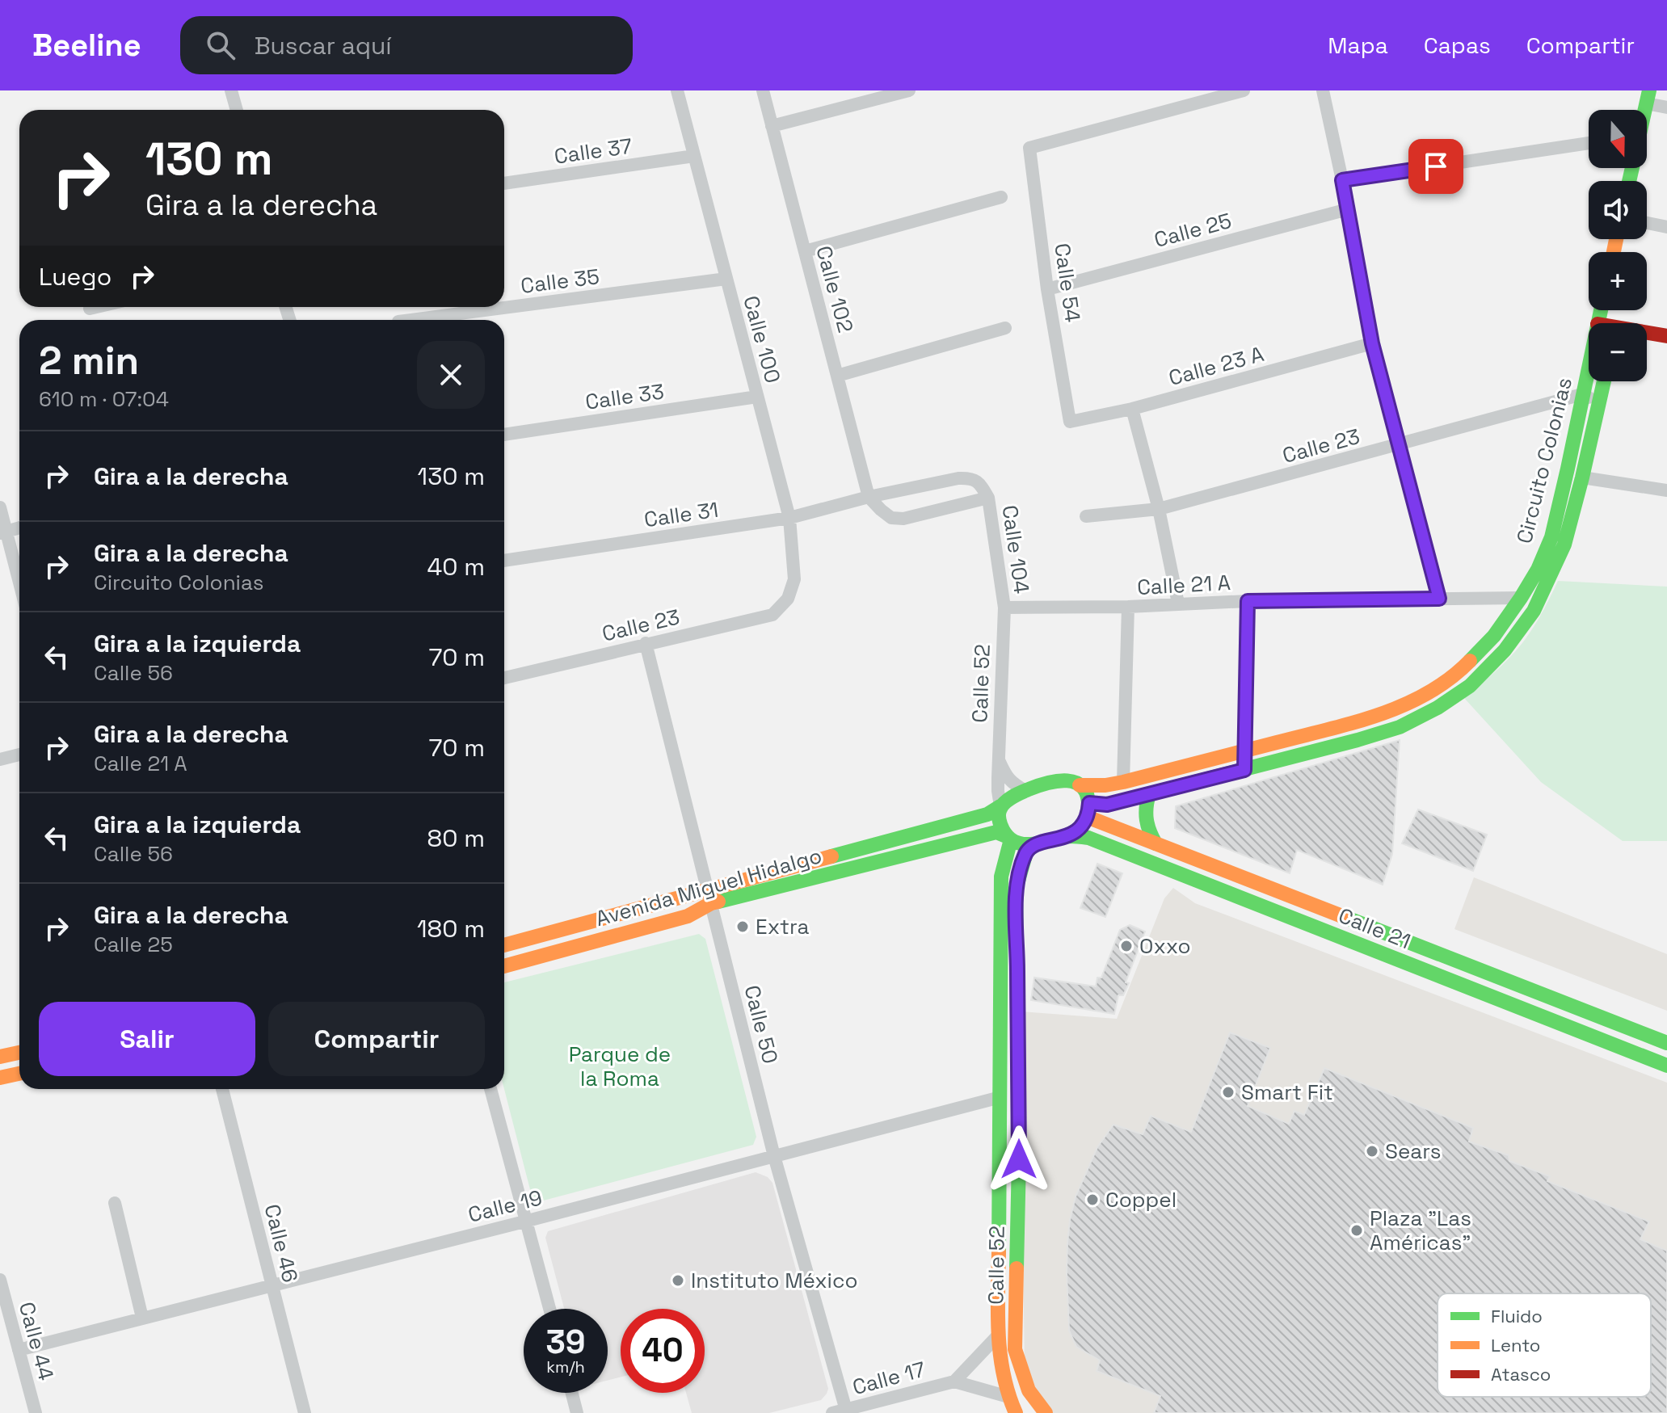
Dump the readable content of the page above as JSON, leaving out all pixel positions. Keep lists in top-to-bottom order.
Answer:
{
  "streets": {
    "street": [
      "Calle 37",
      "Calle 25",
      "Calle 35",
      "Calle 54",
      "Calle 102",
      "Calle 100",
      "Calle 23 A",
      "Calle 33",
      "Calle 23",
      "Circuito Colonias",
      "Calle 31",
      "Calle 104",
      "Calle 21 A",
      "Calle 52",
      "Avenida Miguel Hidalgo",
      "Calle 21",
      "Calle 50",
      "Calle 19",
      "Calle 46",
      "Calle 44",
      "Calle 17"
    ]
  },
  "crossings": [
    ["Calle 37", "Calle 100"],
    ["Calle 25", "Calle 54"],
    ["Calle 35", "Calle 100"],
    ["Calle 54", "Calle 23 A"],
    ["Calle 102", "Calle 31"],
    ["Calle 102", "Calle 104"],
    ["Calle 100", "Calle 33"],
    ["Calle 100", "Calle 23"],
    ["Calle 100", "Calle 31"],
    ["Calle 23", "Circuito Colonias"],
    ["Calle 23", "Calle 50"],
    ["Circuito Colonias", "Calle 21 A"],
    ["Circuito Colonias", "Calle 52"],
    ["Circuito Colonias", "Avenida Miguel Hidalgo"],
    ["Circuito Colonias", "Calle 21"],
    ["Calle 31", "Calle 104"],
    ["Calle 104", "Calle 21 A"],
    ["Calle 104", "Calle 52"],
    ["Calle 21 A", "Calle 52"],
    ["Calle 52", "Avenida Miguel Hidalgo"],
    ["Calle 52", "Calle 21"],
    ["Calle 52", "Calle 19"],
    ["Calle 52", "Calle 17"],
    ["Avenida Miguel Hidalgo", "Calle 21"],
    ["Avenida Miguel Hidalgo", "Calle 50"],
    ["Calle 50", "Calle 19"],
    ["Calle 50", "Calle 17"],
    ["Calle 19", "Calle 46"],
    ["Calle 19", "Calle 44"]
  ],
  "parks": ["Parque de la Roma"],
  "places": [
    "Extra",
    "Oxxo",
    "Smart Fit",
    "Sears",
    "Coppel",
    "Plaza \"Las Américas\"",
    "Instituto México"
  ],
  "legend": ["Fluido", "Lento", "Atasco"],
  "north": "bottom",
  "page": {
    "header": "Beeline",
    "search": "Buscar aquí",
    "nav": ["Mapa", "Capas", "Compartir"],
    "map_buttons": ["+", "−"],
    "turn": ["130 m", "Gira a la derecha"],
    "then": "Luego",
    "heading": ["2 min", "610 m · 07:04"],
    "list": [
      {
        "name": "Gira a la derecha",
        "value": "130 m"
      },
      {
        "name": "Gira a la derecha",
        "note": "Circuito Colonias",
        "value": "40 m"
      },
      {
        "name": "Gira a la izquierda",
        "note": "Calle 56",
        "value": "70 m"
      },
      {
        "name": "Gira a la derecha",
        "note": "Calle 21 A",
        "value": "70 m"
      },
      {
        "name": "Gira a la izquierda",
        "note": "Calle 56",
        "value": "80 m"
      },
      {
        "name": "Gira a la derecha",
        "note": "Calle 25",
        "value": "180 m"
      }
    ],
    "buttons": ["Salir", "Compartir"],
    "speed": "39 km/h",
    "limit": "40"
  }
}
